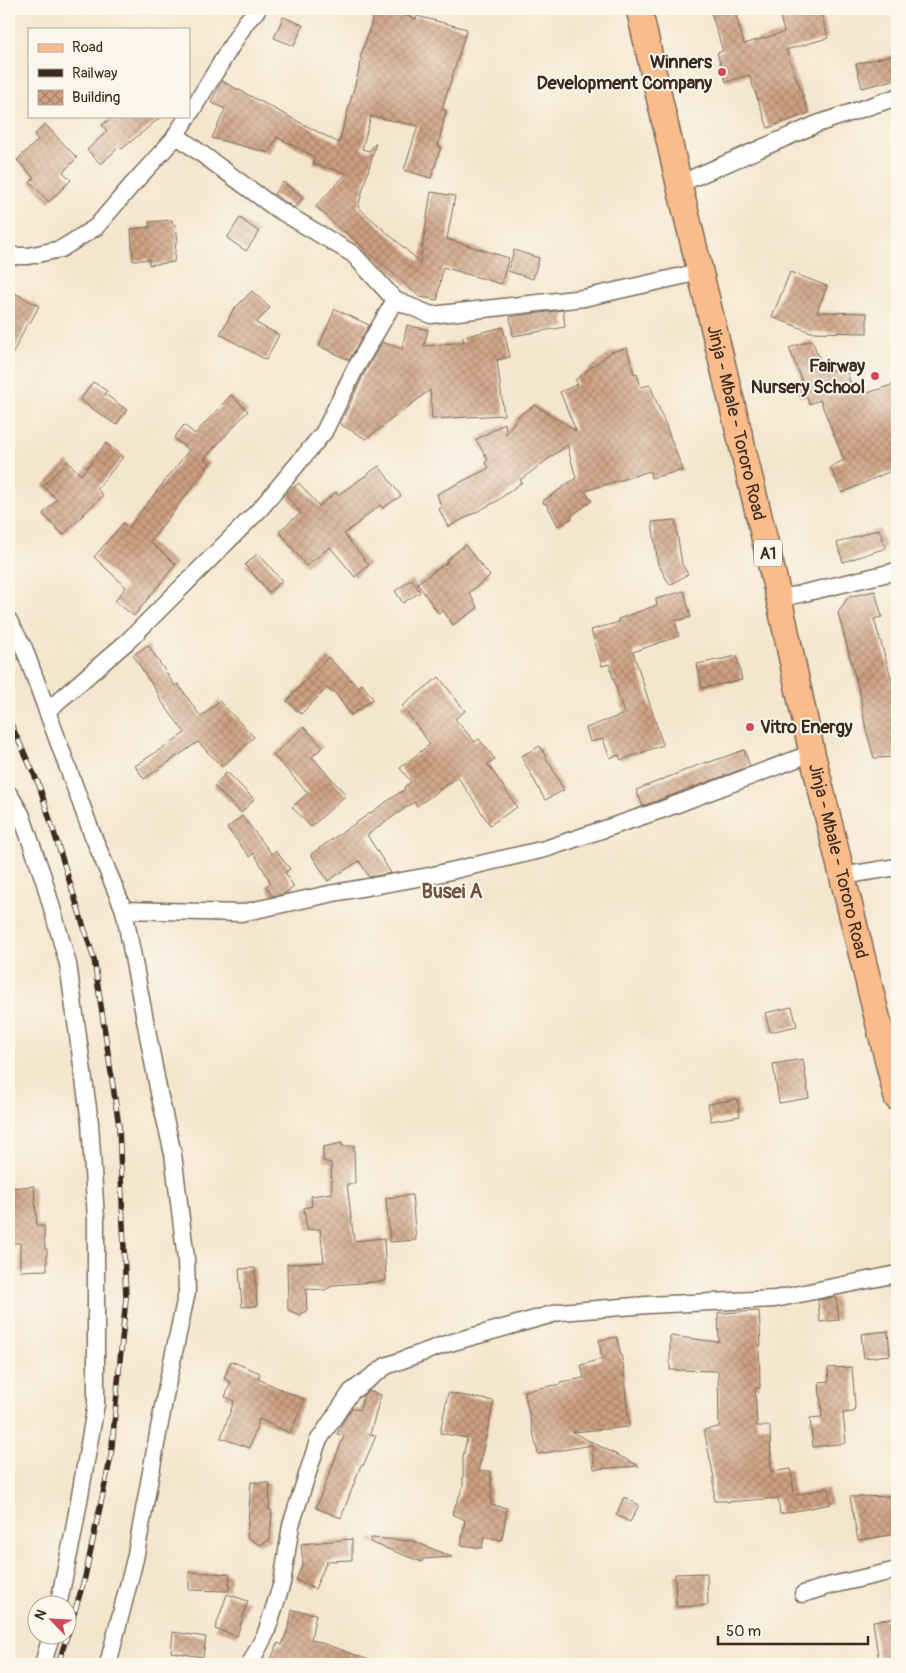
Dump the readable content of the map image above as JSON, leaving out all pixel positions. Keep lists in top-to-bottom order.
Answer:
{
  "streets": {
    "main road": ["Jinja - Mbale - Tororo Road", "A1"]
  },
  "districts": ["Busei A"],
  "places": ["Winners Development Company", "Fairway Nursery School", "Vitro Energy"],
  "legend": ["Road", "Railway", "Building"],
  "scale_bar": "50 m",
  "north": "top left"
}
